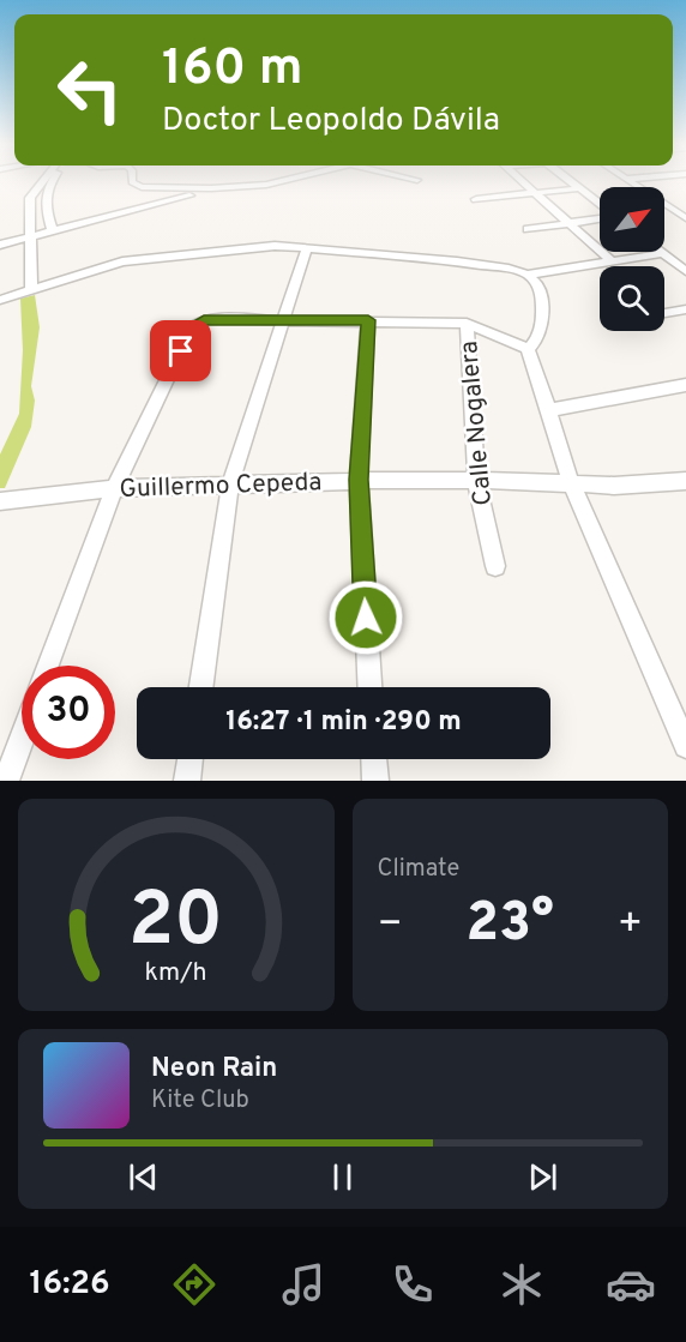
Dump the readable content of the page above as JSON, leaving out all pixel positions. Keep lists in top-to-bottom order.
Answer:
{
  "streets": {
    "street": ["Calle Nogalera", "Guillermo Cepeda"]
  },
  "crossings": [
    ["Calle Nogalera", "Guillermo Cepeda"]
  ],
  "north": "top right",
  "page": {
    "turn": ["160 m", "Doctor Leopoldo Dávila"],
    "limit": "30",
    "trip": "16:27 · 1 min · 290 m",
    "tile": "Climate",
    "heat": ["−", "23°", "+"],
    "song": ["Neon Rain", "Kite Club"],
    "tabs": "16:26",
    "gauge": ["20", "km/h"]
  }
}
